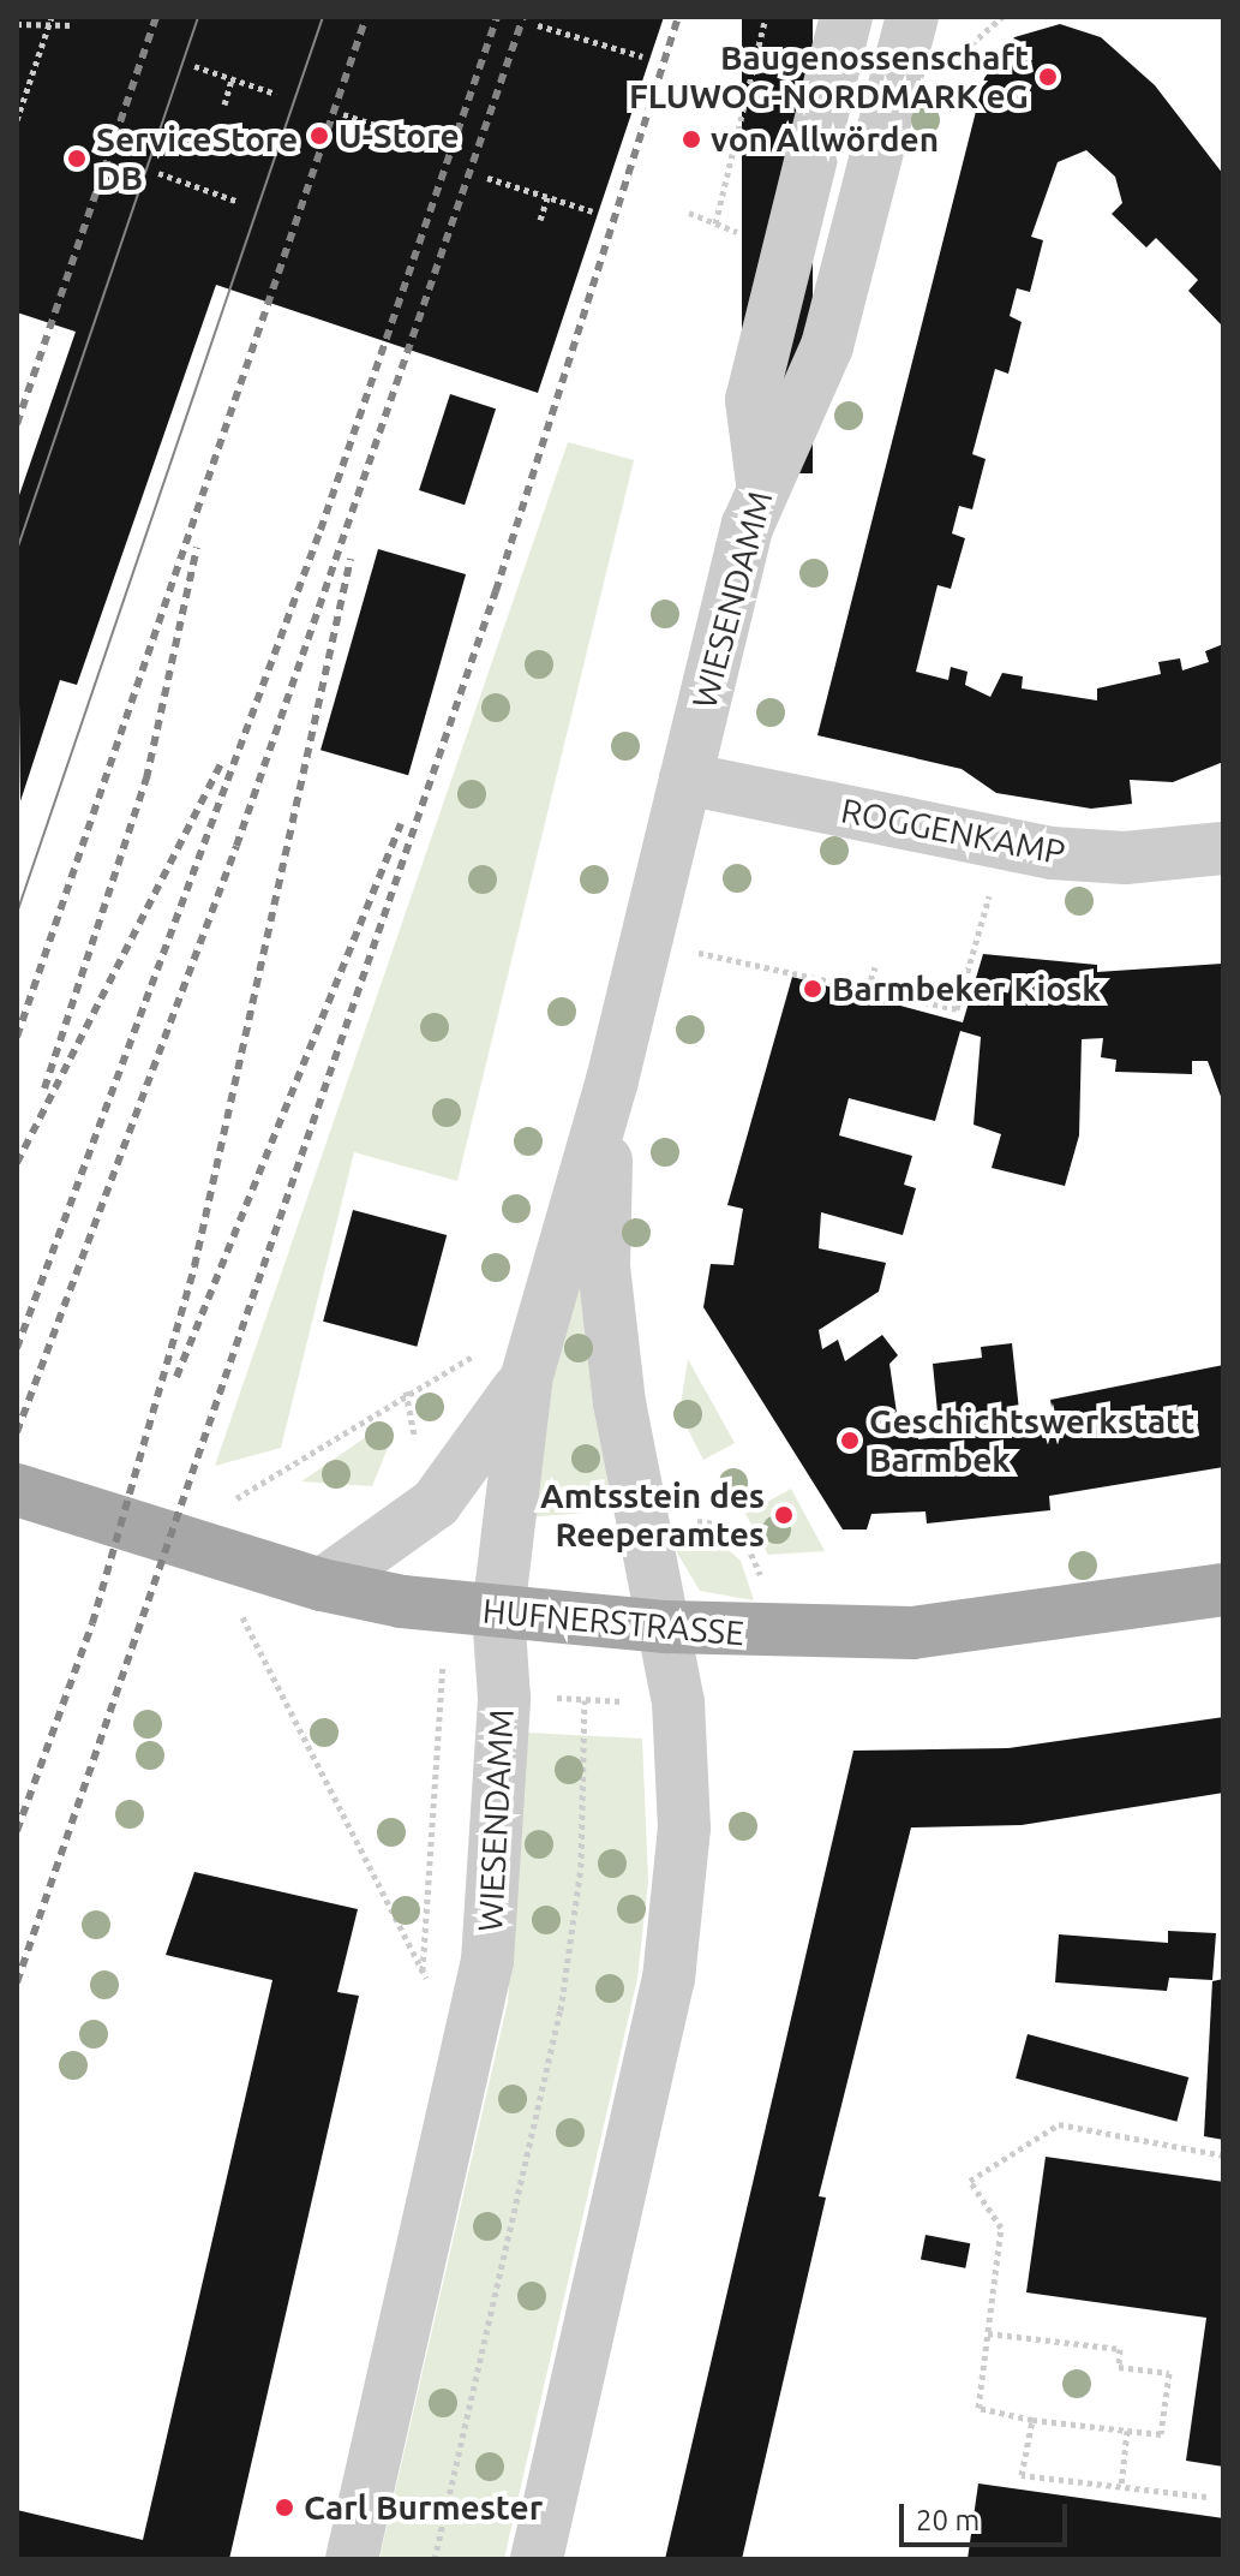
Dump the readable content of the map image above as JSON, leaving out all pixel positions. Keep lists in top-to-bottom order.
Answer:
{
  "streets": {
    "main road": ["HUFNERSTRASSE"],
    "street": ["WIESENDAMM", "ROGGENKAMP"]
  },
  "crossings": [
    ["WIESENDAMM", "ROGGENKAMP"],
    ["WIESENDAMM", "HUFNERSTRASSE"]
  ],
  "places": [
    "Baugenossenschaft FLUWOG-NORDMARK eG",
    "U-Store",
    "von Allwörden",
    "ServiceStore DB",
    "Barmbeker Kiosk",
    "Geschichtswerkstatt Barmbek",
    "Amtsstein des Reeperamtes",
    "Carl Burmester"
  ],
  "scale_bar": "20 m"
}
